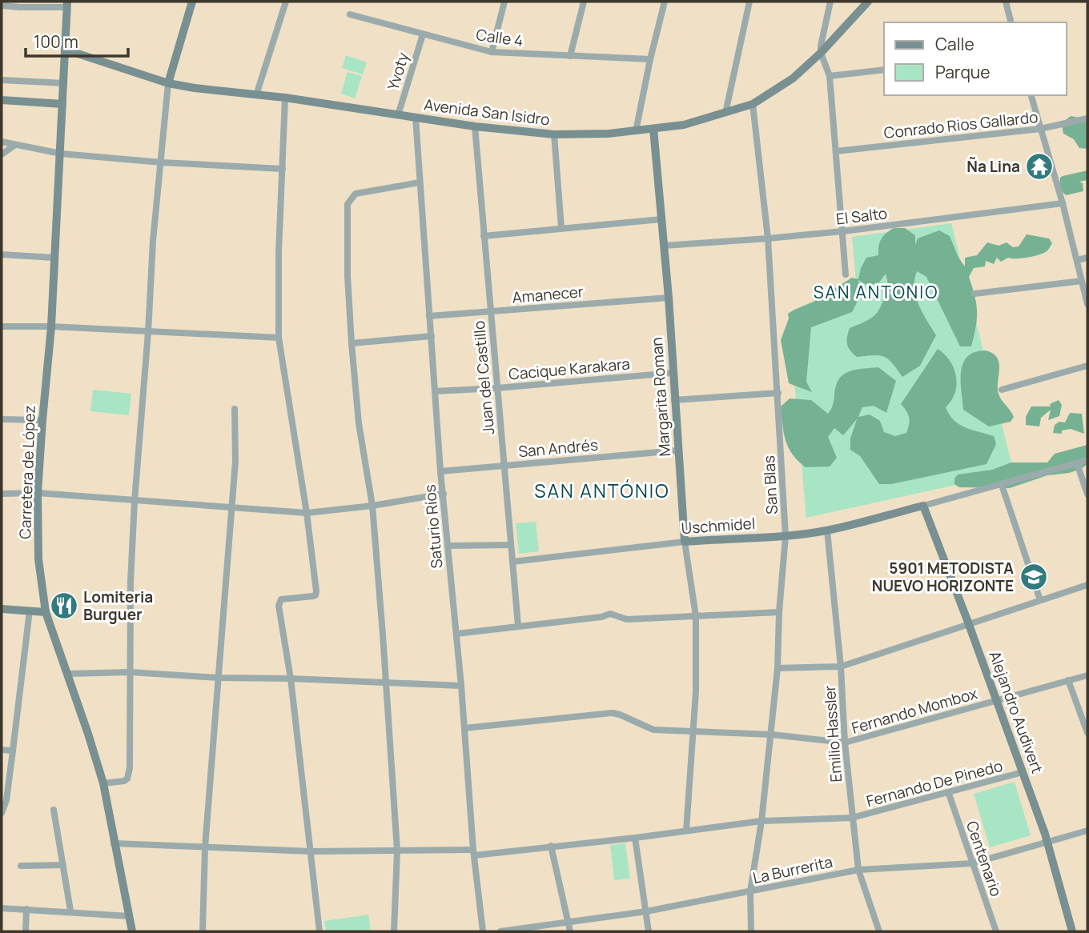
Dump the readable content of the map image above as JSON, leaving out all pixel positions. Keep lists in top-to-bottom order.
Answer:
{
  "streets": {
    "main road": [
      "Avenida San Isidro",
      "Margarita Roman",
      "Carretera de López",
      "Uschmidel",
      "Alejandro Audivert"
    ],
    "street": [
      "Calle 4",
      "Yvoty",
      "Conrado Rios Gallardo",
      "El Salto",
      "Amanecer",
      "Cacique Karakara",
      "Juan del Castillo",
      "San Andrés",
      "San Blas",
      "Saturio Ríos",
      "Fernando Mombox",
      "Emilio Hassler",
      "Fernando De Pinedo",
      "Centenario",
      "La Burrerita"
    ]
  },
  "crossings": [
    ["Calle 4", "Yvoty"],
    ["Yvoty", "Avenida San Isidro"],
    ["Avenida San Isidro", "Juan del Castillo"],
    ["Avenida San Isidro", "Margarita Roman"],
    ["Avenida San Isidro", "Carretera de López"],
    ["Avenida San Isidro", "San Blas"],
    ["Avenida San Isidro", "Saturio Ríos"],
    ["El Salto", "Margarita Roman"],
    ["El Salto", "San Blas"],
    ["Amanecer", "Juan del Castillo"],
    ["Amanecer", "Margarita Roman"],
    ["Amanecer", "Saturio Ríos"],
    ["Cacique Karakara", "Juan del Castillo"],
    ["Cacique Karakara", "Margarita Roman"],
    ["Cacique Karakara", "Saturio Ríos"],
    ["Juan del Castillo", "San Andrés"],
    ["Juan del Castillo", "Uschmidel"],
    ["Margarita Roman", "San Andrés"],
    ["Margarita Roman", "Uschmidel"],
    ["Margarita Roman", "Fernando De Pinedo"],
    ["San Andrés", "Saturio Ríos"],
    ["Carretera de López", "Fernando De Pinedo"],
    ["San Blas", "Uschmidel"],
    ["San Blas", "Fernando De Pinedo"],
    ["San Blas", "La Burrerita"],
    ["Uschmidel", "Alejandro Audivert"],
    ["Uschmidel", "Emilio Hassler"],
    ["Saturio Ríos", "Fernando De Pinedo"],
    ["Fernando Mombox", "Alejandro Audivert"],
    ["Fernando Mombox", "Emilio Hassler"],
    ["Alejandro Audivert", "Fernando De Pinedo"],
    ["Alejandro Audivert", "La Burrerita"],
    ["Emilio Hassler", "Fernando De Pinedo"],
    ["Emilio Hassler", "La Burrerita"],
    ["Fernando De Pinedo", "Centenario"],
    ["Centenario", "La Burrerita"]
  ],
  "districts": ["SAN ANTONIO", "SAN ANTÓNIO"],
  "places": {
    "temple": ["Ña Lina"],
    "school or university": ["5901 METODISTA NUEVO HORIZONTE"],
    "restaurant": ["Lomiteria Burguer"]
  },
  "legend": ["Calle", "Parque"],
  "scale_bar": "100 m"
}
